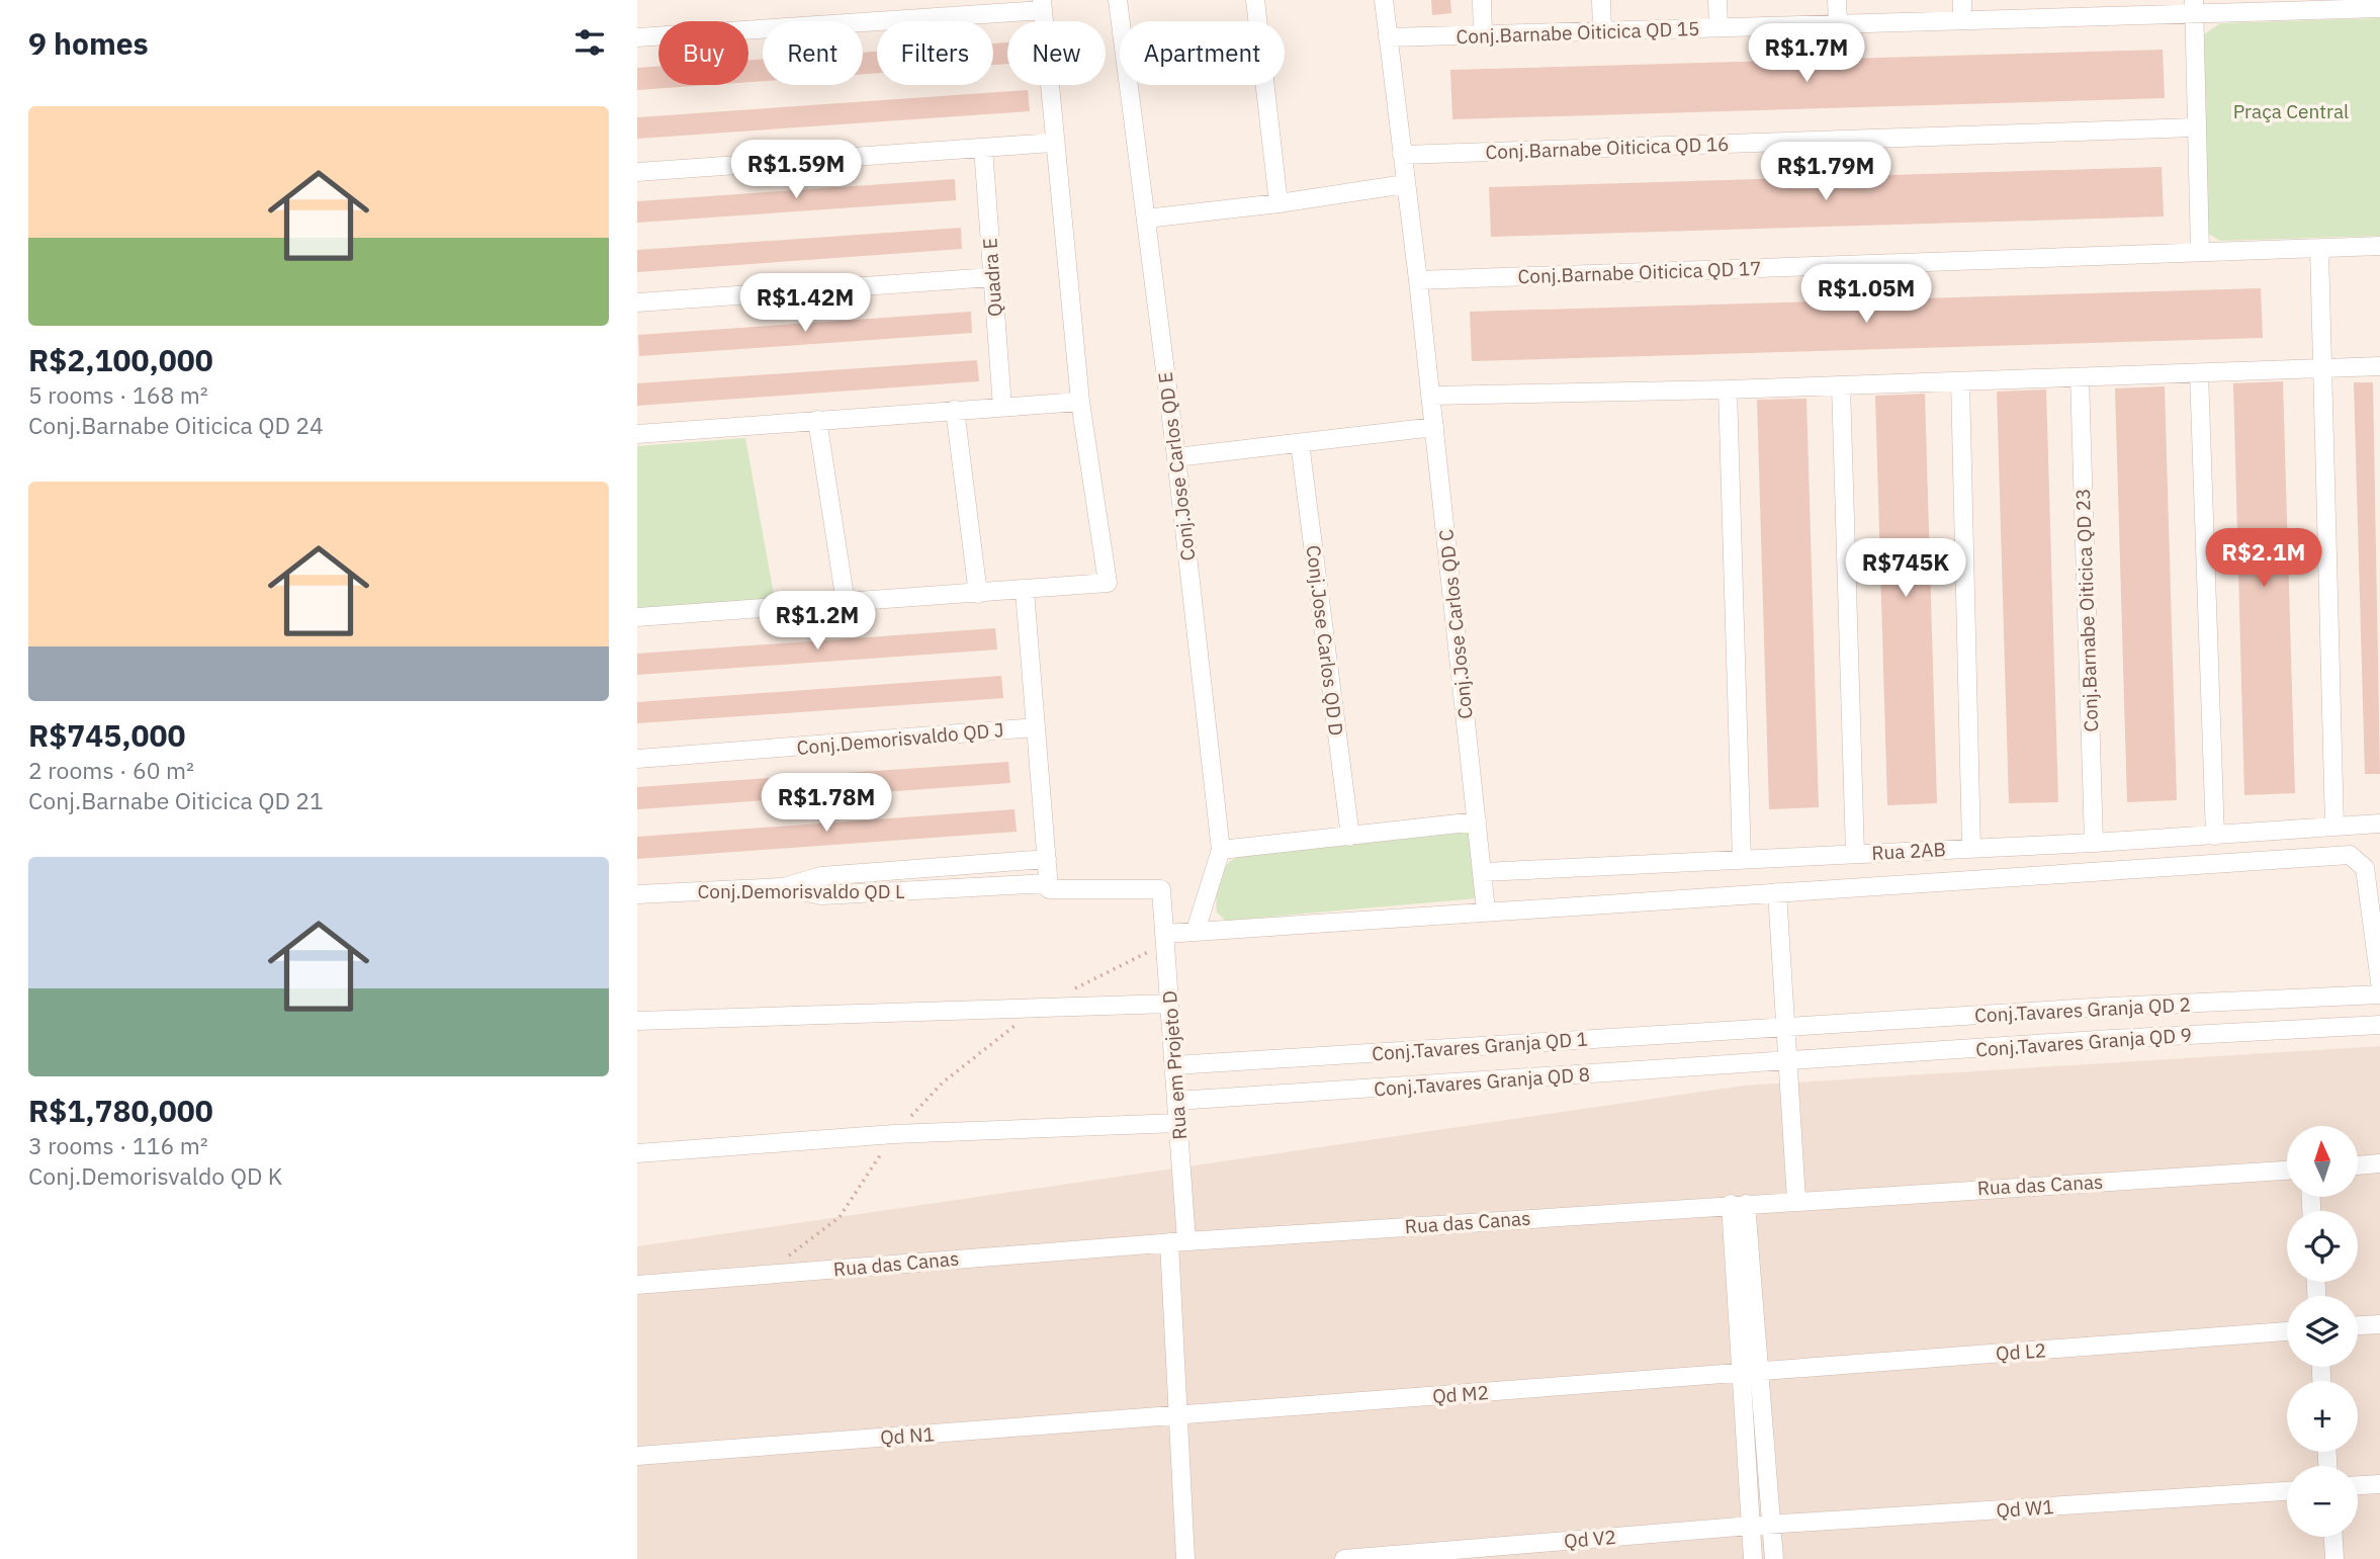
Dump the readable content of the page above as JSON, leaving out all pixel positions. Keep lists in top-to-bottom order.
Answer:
{
  "streets": {
    "street": [
      "Conj.Barnabe Oiticica QD 15",
      "Conj.Barnabe Oiticica QD 16",
      "Conj.Barnabe Oiticica QD 17",
      "Quadra E",
      "Conj.Jose Carlos QD E",
      "Conj.Barnabe Oiticica QD 23",
      "Conj.Jose Carlos QD C",
      "Conj.Jose Carlos QD D",
      "Conj.Demorisvaldo QD J",
      "Rua 2AB",
      "Conj.Demorisvaldo QD L",
      "Conj.Tavares Granja QD 2",
      "Conj.Tavares Granja QD 9",
      "Conj.Tavares Granja QD 1",
      "Rua em Projeto D",
      "Conj.Tavares Granja QD 8",
      "Rua das Canas",
      "Qd L2",
      "Qd M2",
      "Qd N1",
      "Qd W1",
      "Qd V2"
    ]
  },
  "crossings": [
    ["Conj.Barnabe Oiticica QD 15", "Conj.Jose Carlos QD C"],
    ["Conj.Barnabe Oiticica QD 16", "Conj.Jose Carlos QD C"],
    ["Conj.Barnabe Oiticica QD 17", "Conj.Jose Carlos QD C"],
    ["Conj.Barnabe Oiticica QD 23", "Rua 2AB"],
    ["Conj.Jose Carlos QD C", "Rua 2AB"],
    ["Conj.Demorisvaldo QD L", "Rua em Projeto D"],
    ["Conj.Tavares Granja QD 2", "Conj.Tavares Granja QD 1"],
    ["Conj.Tavares Granja QD 9", "Conj.Tavares Granja QD 8"],
    ["Conj.Tavares Granja QD 1", "Rua em Projeto D"],
    ["Rua em Projeto D", "Conj.Tavares Granja QD 8"],
    ["Rua em Projeto D", "Rua das Canas"],
    ["Rua em Projeto D", "Qd M2"],
    ["Rua em Projeto D", "Qd N1"],
    ["Qd L2", "Qd M2"],
    ["Qd M2", "Qd N1"],
    ["Qd W1", "Qd V2"]
  ],
  "parks": ["Praça Central"],
  "north": "top",
  "page": {
    "heading": "9 homes",
    "chip": [
      "Buy",
      "Rent",
      "Filters",
      "New",
      "Apartment"
    ],
    "price": [
      "R$1.7M",
      "R$1.59M",
      "R$1.79M",
      "R$1.05M",
      "R$1.42M",
      "R$2.1M",
      "R$745K",
      "R$1.2M",
      "R$1.78M"
    ],
    "list": [
      {
        "name": "R$2,100,000",
        "note": "5 rooms · 168 m² · Conj.Barnabe Oiticica QD 24"
      },
      {
        "name": "R$745,000",
        "note": "2 rooms · 60 m² · Conj.Barnabe Oiticica QD 21"
      },
      {
        "name": "R$1,780,000",
        "note": "3 rooms · 116 m² · Conj.Demorisvaldo QD K"
      }
    ],
    "map_buttons": ["+", "−"]
  }
}
